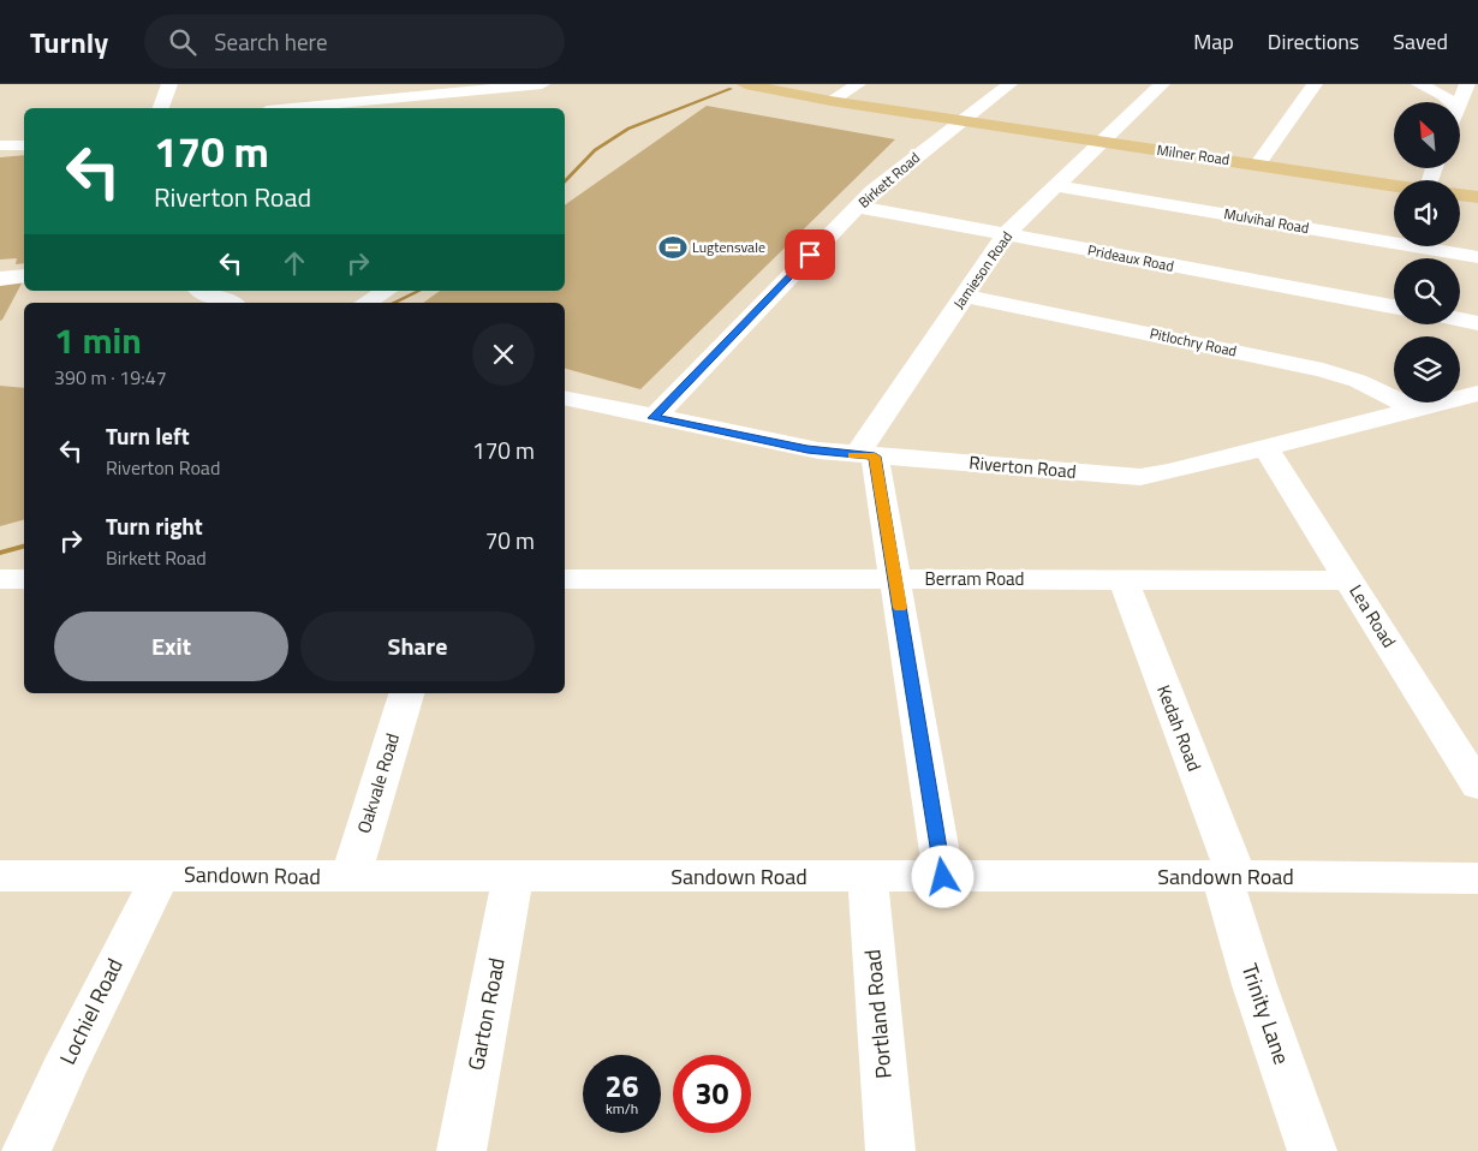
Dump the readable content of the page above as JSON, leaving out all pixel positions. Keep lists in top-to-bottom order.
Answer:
{
  "streets": {
    "main road": ["Milner Road"],
    "street": [
      "Birkett Road",
      "Mulvihal Road",
      "Prideaux Road",
      "Jamieson Road",
      "Pitlochry Road",
      "Riverton Road",
      "Berram Road",
      "Lea Road",
      "Kedah Road",
      "Oakvale Road",
      "Sandown Road",
      "Lochiel Road",
      "Garton Road",
      "Portland Road",
      "Trinity Lane"
    ]
  },
  "crossings": [
    ["Milner Road", "Birkett Road"],
    ["Milner Road", "Jamieson Road"],
    ["Birkett Road", "Prideaux Road"],
    ["Birkett Road", "Riverton Road"],
    ["Mulvihal Road", "Jamieson Road"],
    ["Prideaux Road", "Jamieson Road"],
    ["Jamieson Road", "Pitlochry Road"],
    ["Jamieson Road", "Riverton Road"],
    ["Pitlochry Road", "Riverton Road"],
    ["Riverton Road", "Lea Road"],
    ["Berram Road", "Lea Road"],
    ["Berram Road", "Kedah Road"],
    ["Kedah Road", "Sandown Road"],
    ["Kedah Road", "Trinity Lane"],
    ["Oakvale Road", "Sandown Road"],
    ["Sandown Road", "Lochiel Road"],
    ["Sandown Road", "Garton Road"],
    ["Sandown Road", "Portland Road"],
    ["Sandown Road", "Trinity Lane"]
  ],
  "places": {
    "sports": ["Lugtensvale"]
  },
  "north": "top left",
  "page": {
    "header": "Turnly",
    "search": "Search here",
    "nav": ["Map", "Directions", "Saved"],
    "turn": ["170 m", "Riverton Road"],
    "heading": ["1 min", "390 m · 19:47"],
    "list": [
      {
        "name": "Turn left",
        "note": "Riverton Road",
        "value": "170 m"
      },
      {
        "name": "Turn right",
        "note": "Birkett Road",
        "value": "70 m"
      }
    ],
    "buttons": ["Exit", "Share"],
    "speed": "26 km/h",
    "limit": "30"
  }
}
